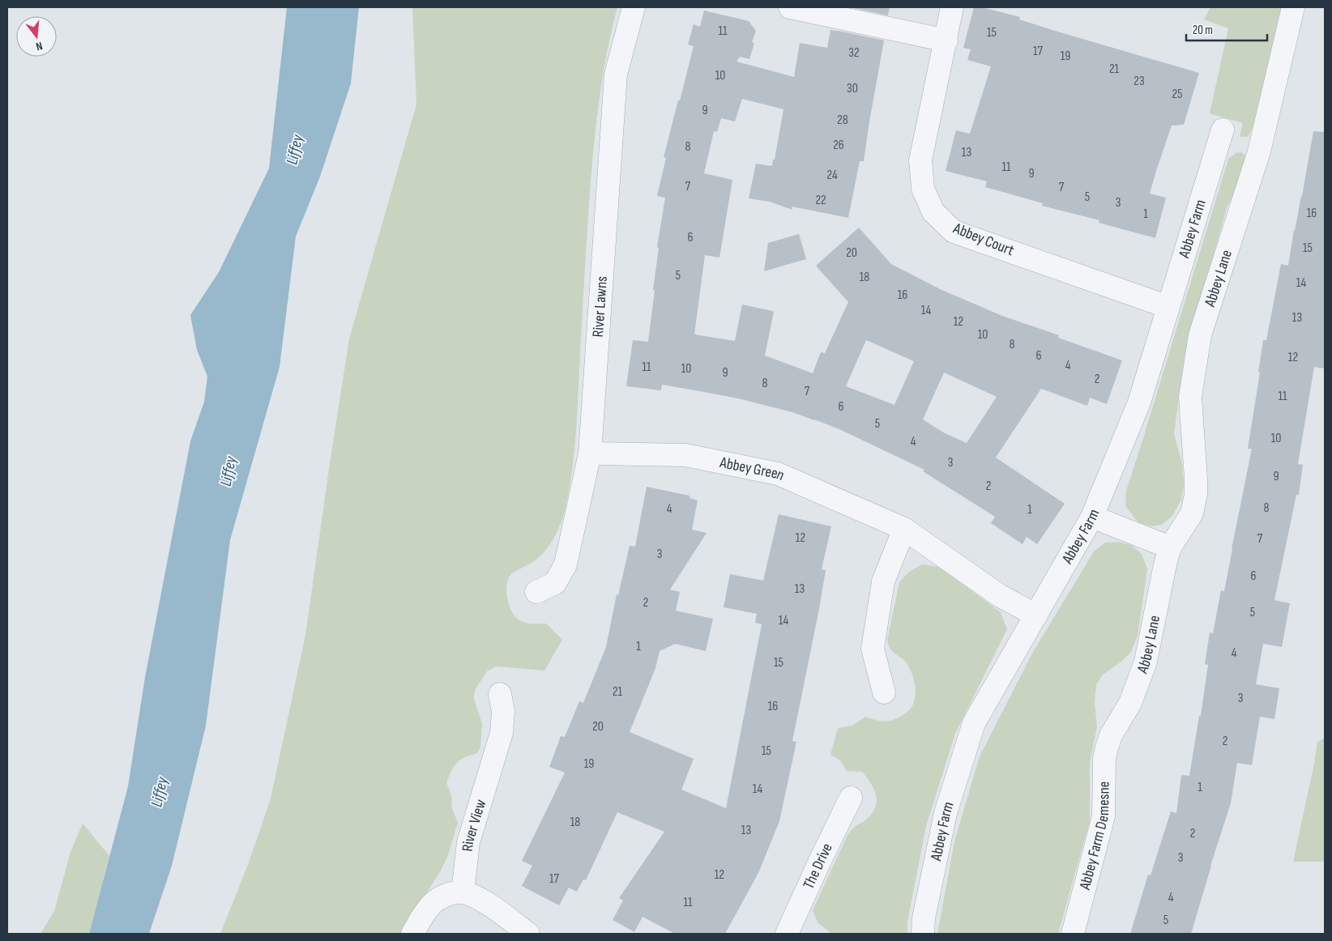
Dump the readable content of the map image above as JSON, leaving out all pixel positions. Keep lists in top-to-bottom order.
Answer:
{
  "streets": {
    "street": [
      "Abbey Farm",
      "Abbey Court",
      "Abbey Lane",
      "River Lawns",
      "Abbey Green",
      "River View",
      "Abbey Farm Demesne",
      "The Drive"
    ]
  },
  "crossings": [
    ["Abbey Farm", "Abbey Court"],
    ["Abbey Farm", "Abbey Green"],
    ["Abbey Lane", "Abbey Farm Demesne"],
    ["River Lawns", "Abbey Green"]
  ],
  "water": ["Liffey"],
  "house_numbers": [
    "11",
    "15",
    "17",
    "32",
    "19",
    "21",
    "10",
    "23",
    "30",
    "25",
    "9",
    "28",
    "26",
    "8",
    "13",
    "11",
    "9",
    "24",
    "7",
    "7",
    "5",
    "22",
    "3",
    "16",
    "1",
    "6",
    "15",
    "20",
    "5",
    "18",
    "14",
    "16",
    "14",
    "13",
    "12",
    "10",
    "8",
    "6",
    "12",
    "4",
    "11",
    "10",
    "9",
    "2",
    "8",
    "7",
    "11",
    "6",
    "5",
    "10",
    "4",
    "3",
    "9",
    "2",
    "8",
    "4",
    "1",
    "12",
    "7",
    "3",
    "6",
    "13",
    "2",
    "5",
    "14",
    "1",
    "4",
    "15",
    "21",
    "3",
    "16",
    "20",
    "2",
    "15",
    "19",
    "1",
    "14",
    "18",
    "13",
    "2",
    "3",
    "12",
    "17",
    "4",
    "11",
    "5"
  ],
  "scale_bar": "20 m",
  "north": "bottom"
}
